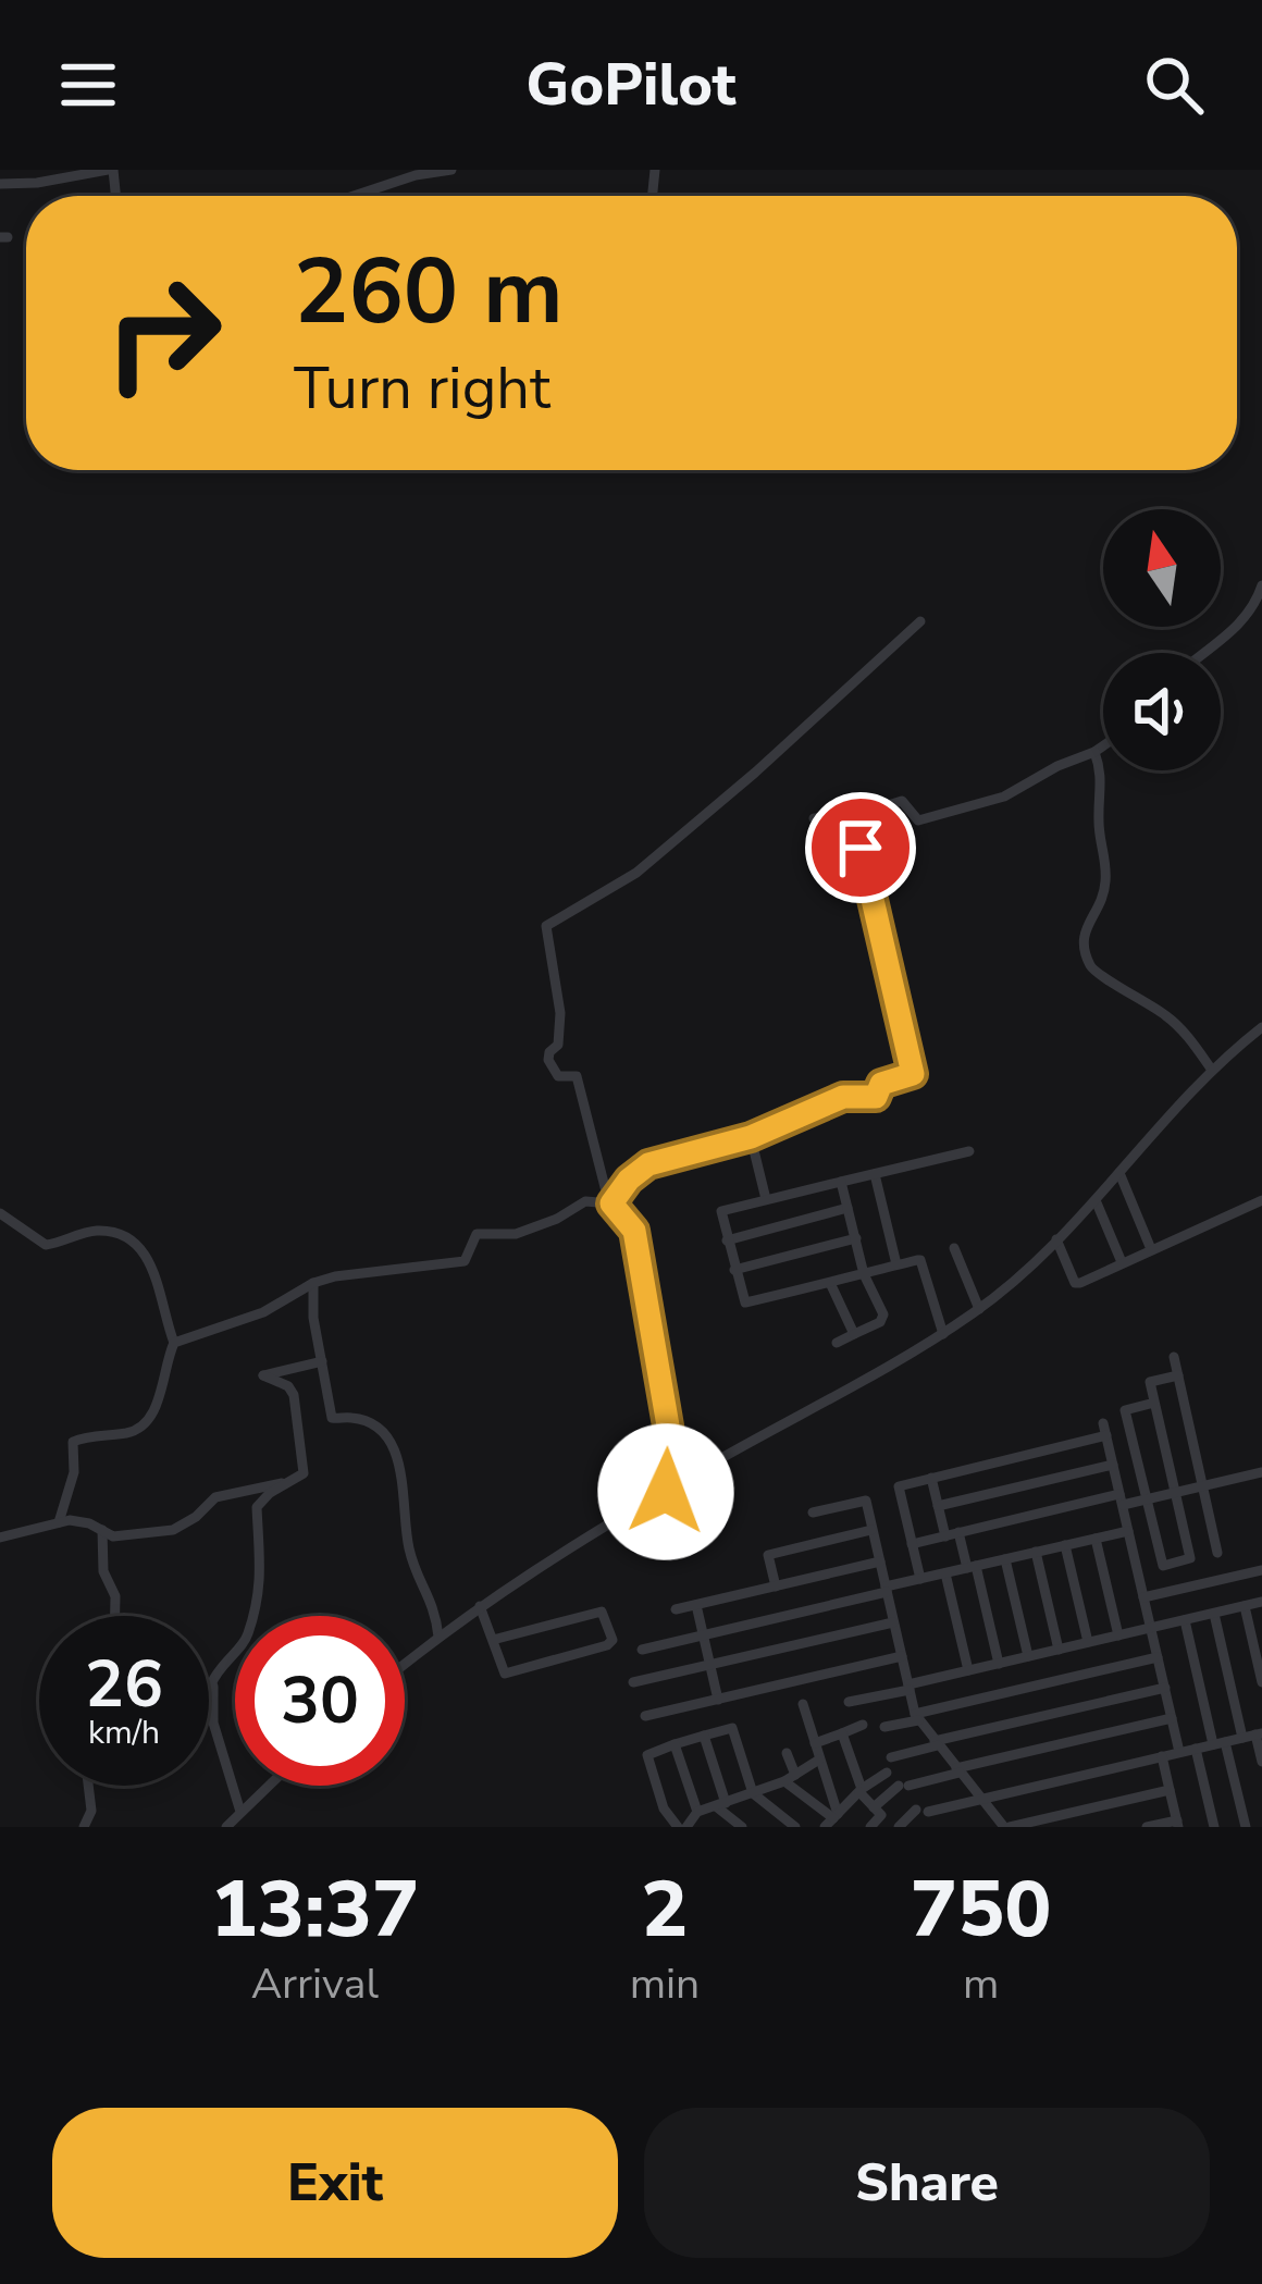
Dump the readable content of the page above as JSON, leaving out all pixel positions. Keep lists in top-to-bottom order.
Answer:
{
  "north": "top",
  "page": {
    "header": "GoPilot",
    "turn": ["260 m", "Turn right"],
    "speed": "26 km/h",
    "limit": "30",
    "eta": [
      "13:37",
      "Arrival",
      "2",
      "min",
      "750",
      "m"
    ],
    "buttons": ["Exit", "Share"]
  }
}
